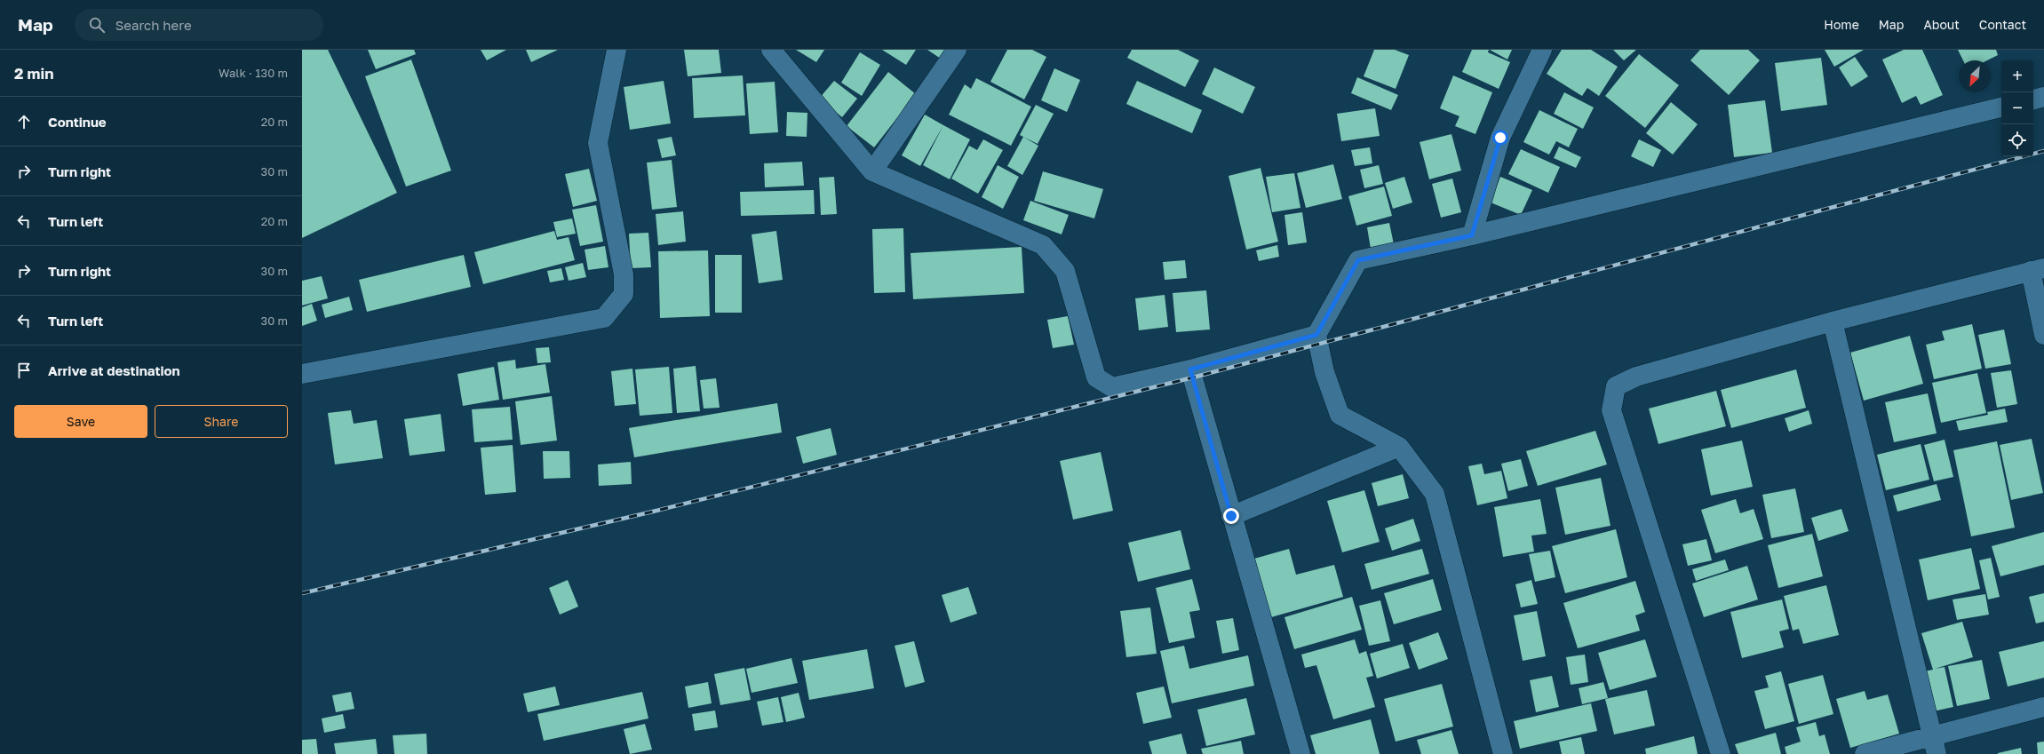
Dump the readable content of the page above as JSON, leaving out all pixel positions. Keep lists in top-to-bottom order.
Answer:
{
  "north": "bottom left",
  "page": {
    "header": "Map",
    "search": "Search here",
    "nav": [
      "Home",
      "Map",
      "About",
      "Contact"
    ],
    "heading": ["2 min", "Walk · 130 m"],
    "map_buttons": ["+", "−"],
    "list": [
      ["Continue", "20 m"],
      ["Turn right", "30 m"],
      ["Turn left", "20 m"],
      ["Turn right", "30 m"],
      ["Turn left", "30 m"],
      "Arrive at destination"
    ],
    "buttons": ["Save", "Share"]
  }
}
